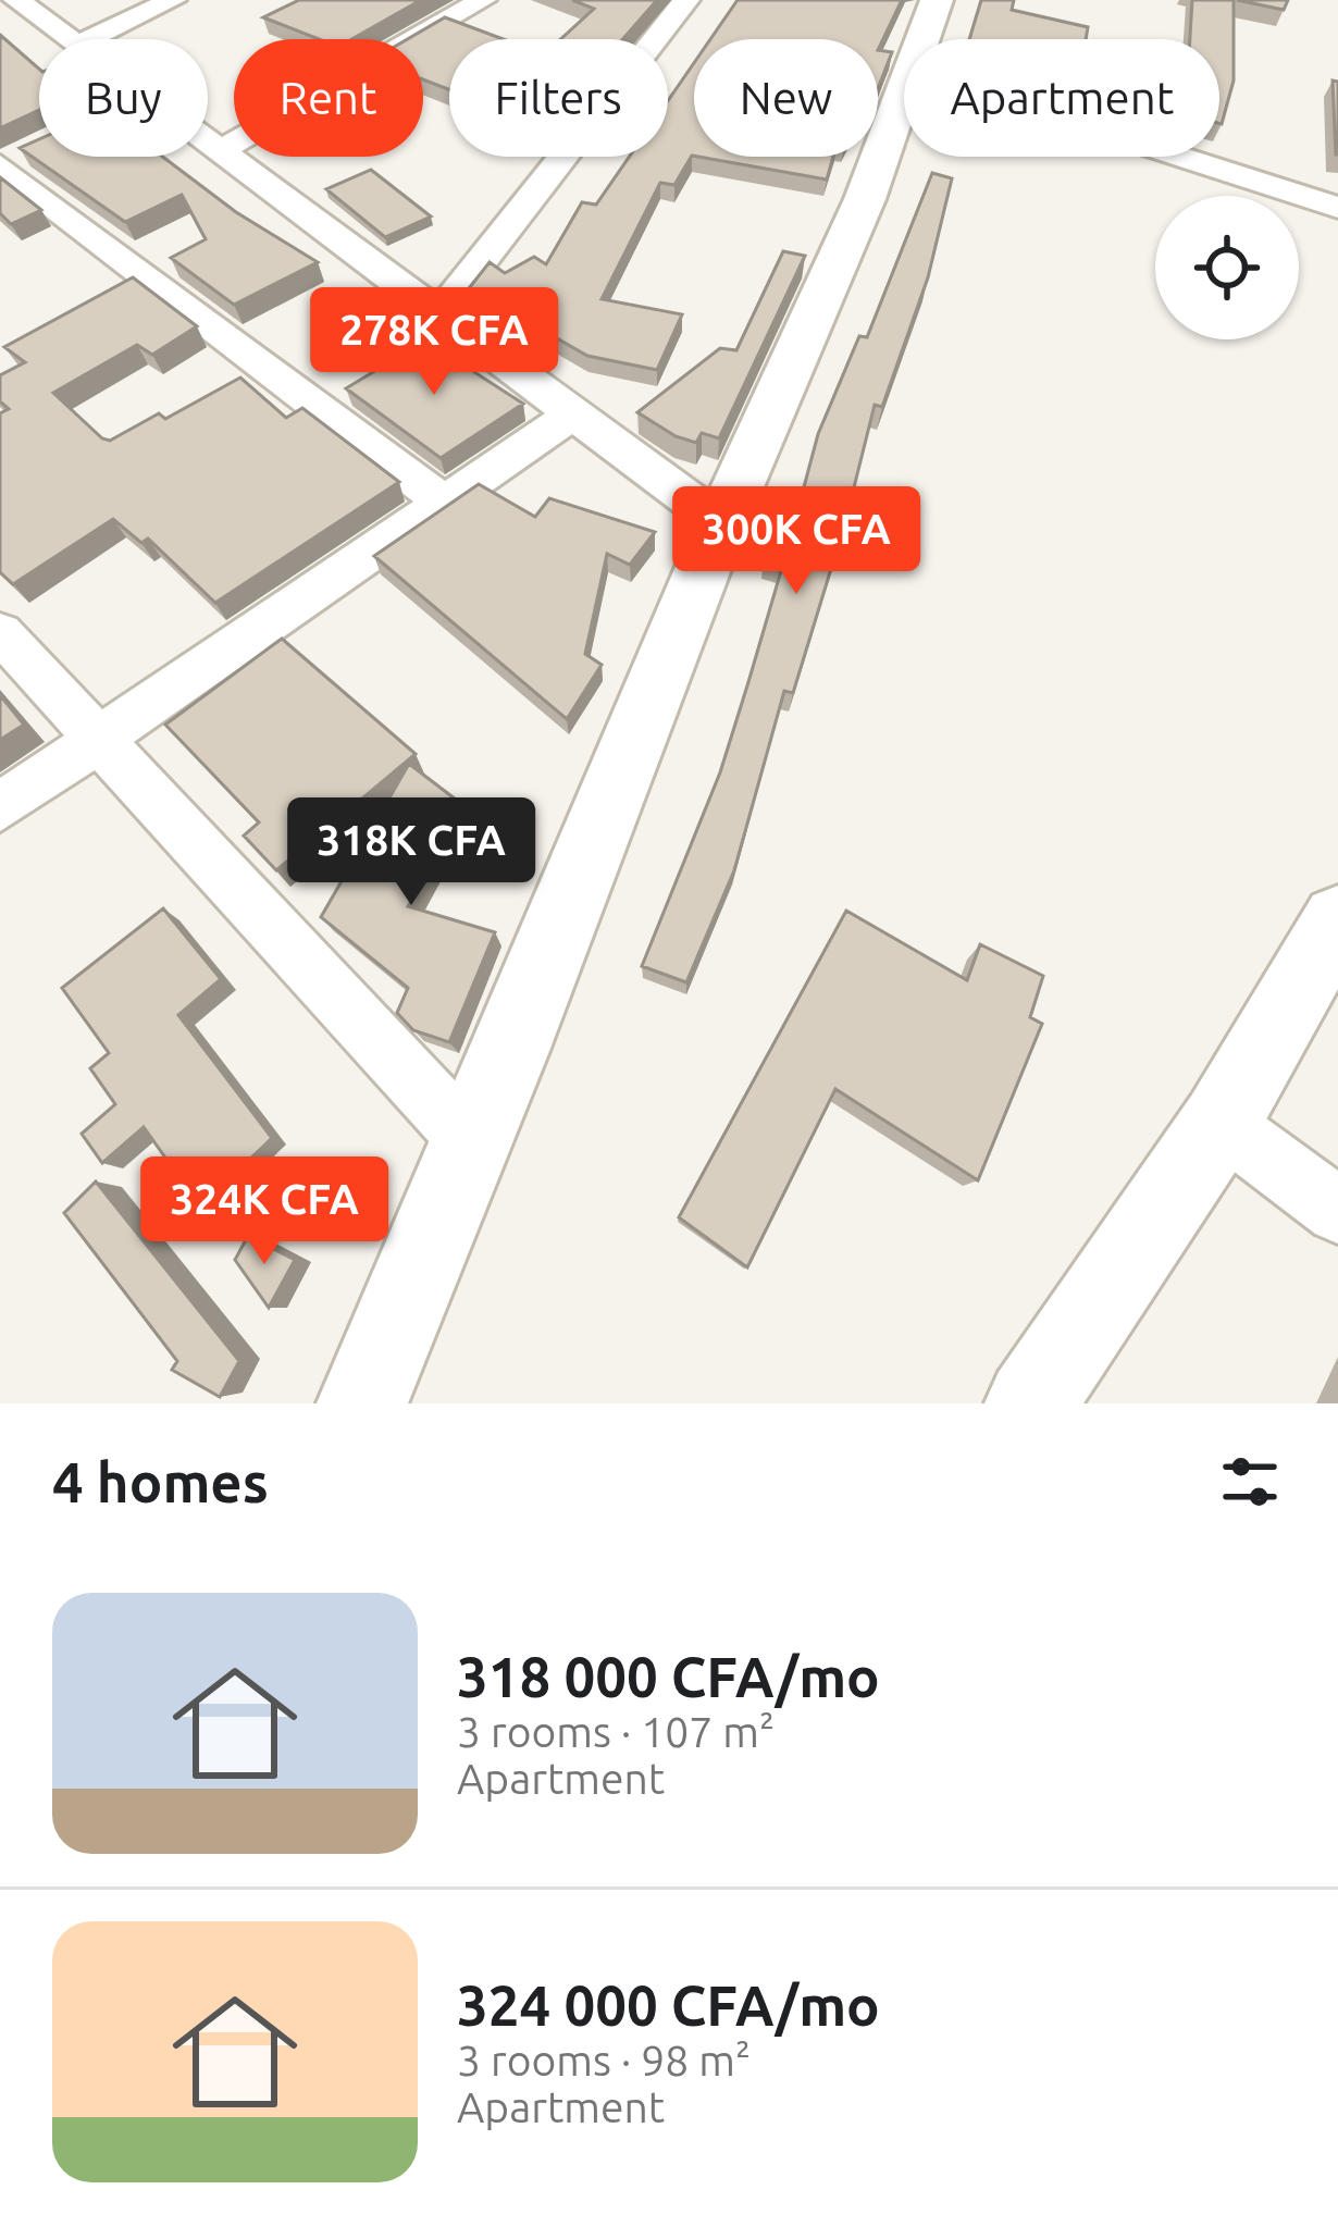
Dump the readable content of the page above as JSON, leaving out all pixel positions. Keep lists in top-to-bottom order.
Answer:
{
  "page": {
    "chip": [
      "Buy",
      "Rent",
      "Filters",
      "New",
      "Apartment"
    ],
    "price": [
      "278K CFA",
      "300K CFA",
      "318K CFA",
      "324K CFA"
    ],
    "heading": "4 homes",
    "list": [
      {
        "name": "318 000 CFA/mo",
        "note": "3 rooms · 107 m² · Apartment"
      },
      {
        "name": "324 000 CFA/mo",
        "note": "3 rooms · 98 m² · Apartment"
      }
    ]
  }
}
